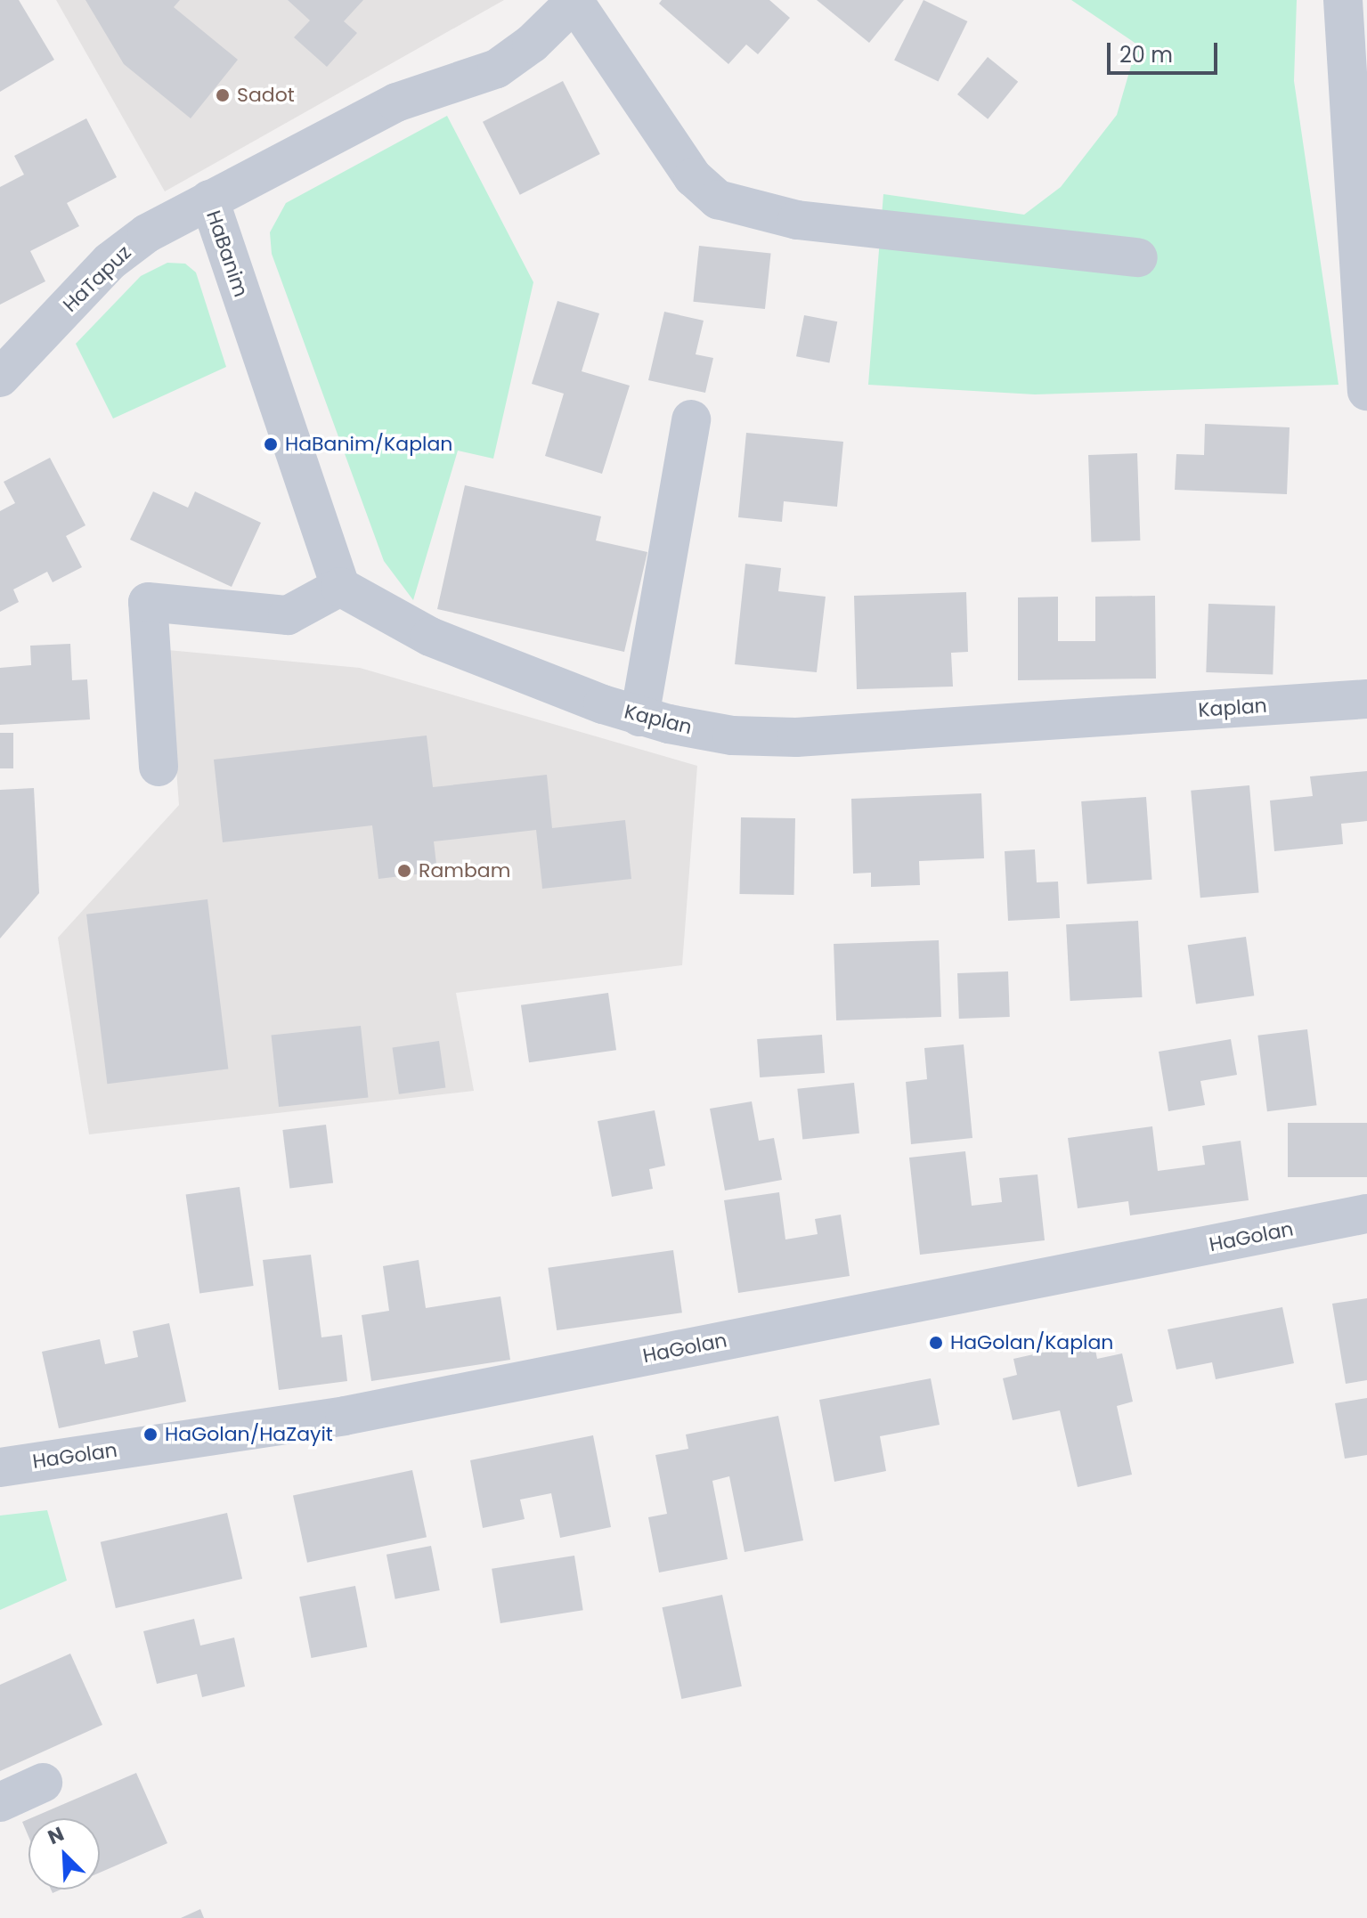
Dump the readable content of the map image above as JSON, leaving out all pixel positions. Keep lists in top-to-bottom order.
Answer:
{
  "streets": {
    "street": [
      "HaBanim",
      "HaTapuz",
      "Kaplan",
      "HaGolan"
    ]
  },
  "crossings": [
    ["HaBanim", "HaTapuz"],
    ["HaBanim", "Kaplan"]
  ],
  "places": [
    "Sadot",
    "HaBanim/Kaplan",
    "Rambam",
    "HaGolan/Kaplan",
    "HaGolan/HaZayit"
  ],
  "scale_bar": "20 m",
  "north": "top left"
}
